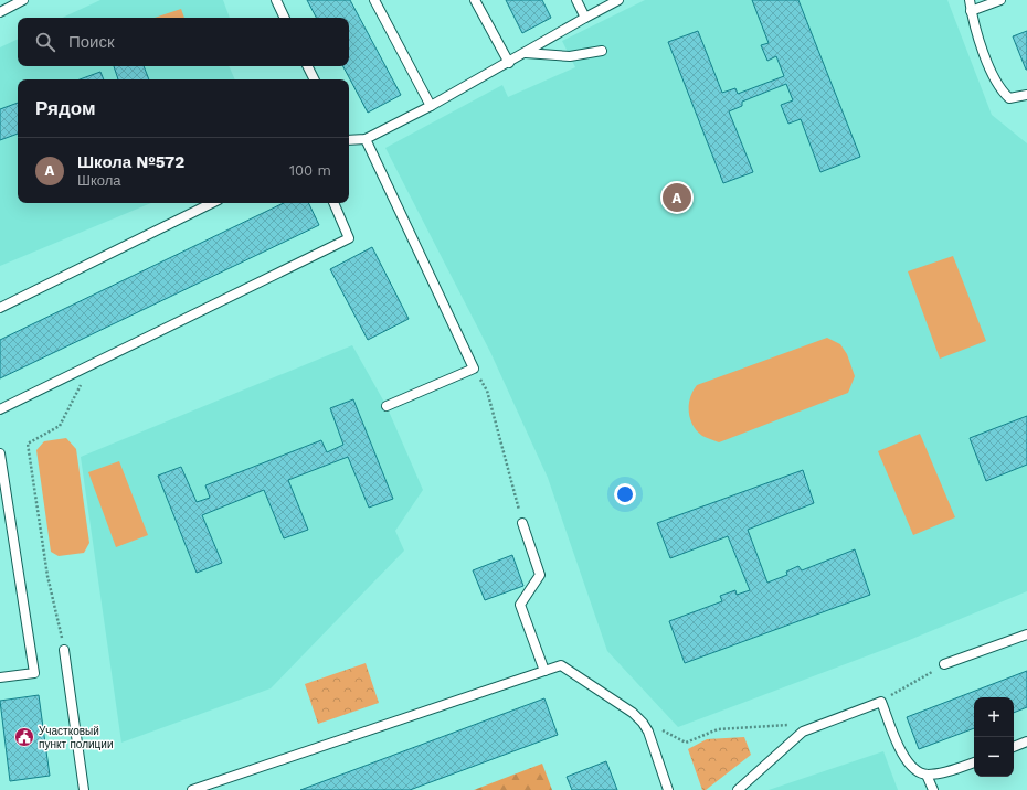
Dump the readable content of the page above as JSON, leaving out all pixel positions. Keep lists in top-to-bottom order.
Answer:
{
  "places": {
    "public building": ["Участковый пункт полиции"]
  },
  "page": {
    "search": "Поиск",
    "heading": "Рядом",
    "list": [
      {
        "mark": "A",
        "name": "Школа №572",
        "note": "Школа",
        "value": "100 m"
      }
    ],
    "pins": "A",
    "map_buttons": ["+", "−"]
  }
}
